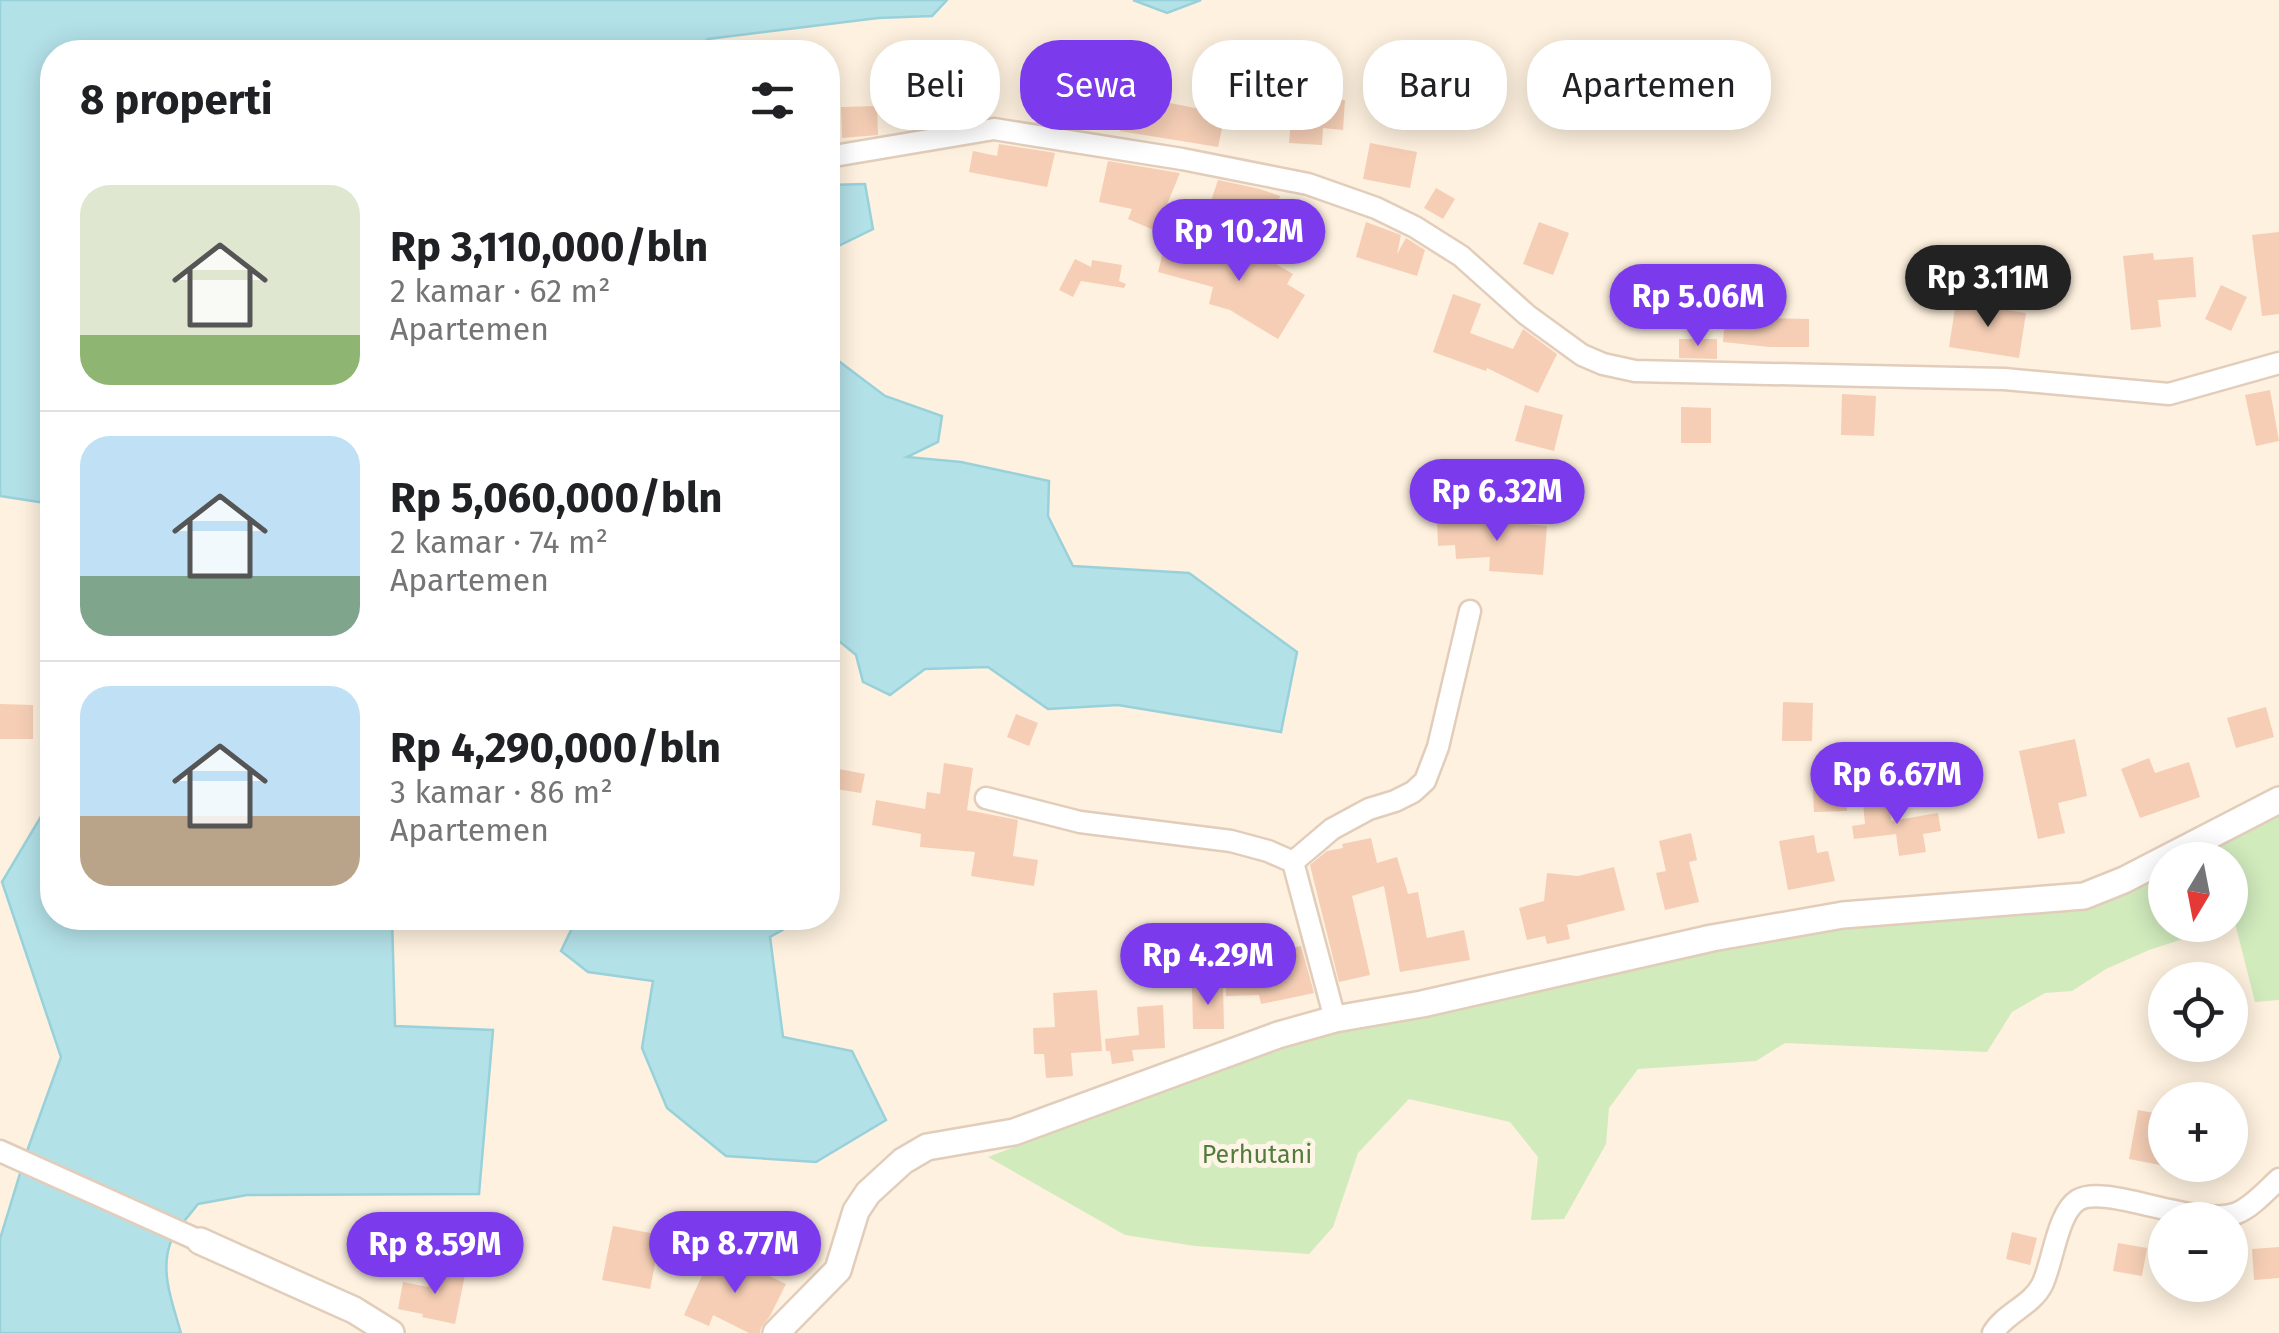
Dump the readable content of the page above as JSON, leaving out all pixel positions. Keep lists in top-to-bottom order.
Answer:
{
  "parks": ["Perhutani"],
  "north": "bottom",
  "page": {
    "chip": [
      "Beli",
      "Sewa",
      "Filter",
      "Baru",
      "Apartemen"
    ],
    "heading": "8 properti",
    "list": [
      {
        "name": "Rp 3,110,000/bln",
        "note": "2 kamar · 62 m² · Apartemen"
      },
      {
        "name": "Rp 5,060,000/bln",
        "note": "2 kamar · 74 m² · Apartemen"
      },
      {
        "name": "Rp 4,290,000/bln",
        "note": "3 kamar · 86 m² · Apartemen"
      }
    ],
    "price": [
      "Rp 10.2M",
      "Rp 3.11M",
      "Rp 5.06M",
      "Rp 6.32M",
      "Rp 6.67M",
      "Rp 4.29M",
      "Rp 8.77M",
      "Rp 8.59M"
    ],
    "map_buttons": ["+", "−"]
  }
}
